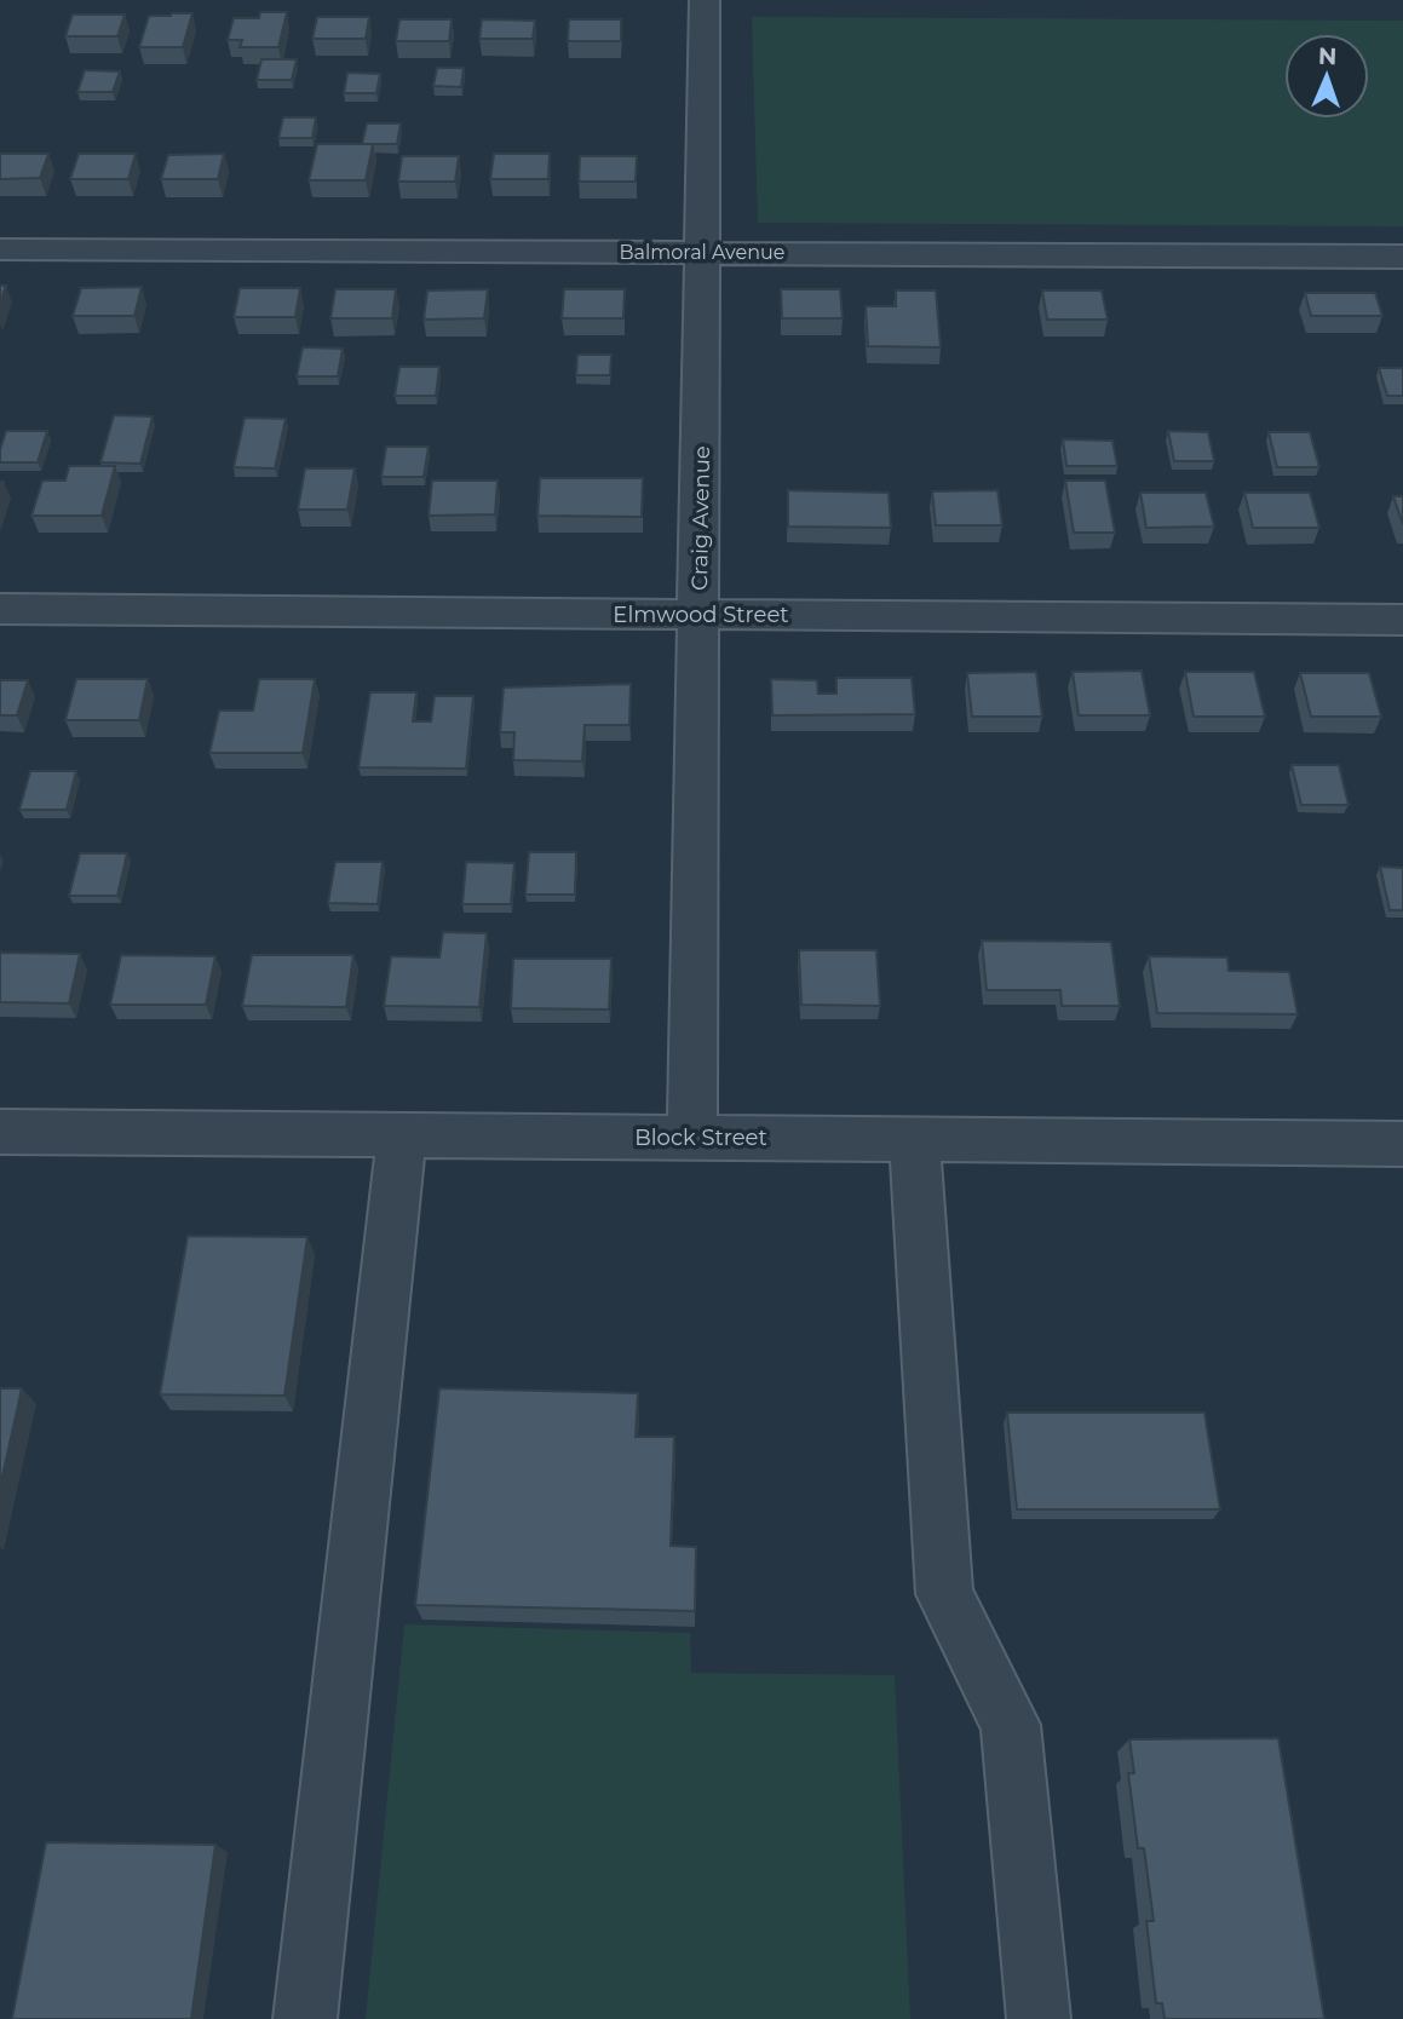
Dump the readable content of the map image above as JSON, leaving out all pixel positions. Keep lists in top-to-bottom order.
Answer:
{
  "streets": {
    "street": [
      "Balmoral Avenue",
      "Craig Avenue",
      "Elmwood Street",
      "Block Street"
    ]
  },
  "crossings": [
    ["Balmoral Avenue", "Craig Avenue"],
    ["Craig Avenue", "Elmwood Street"],
    ["Craig Avenue", "Block Street"]
  ],
  "north": "top"
}
